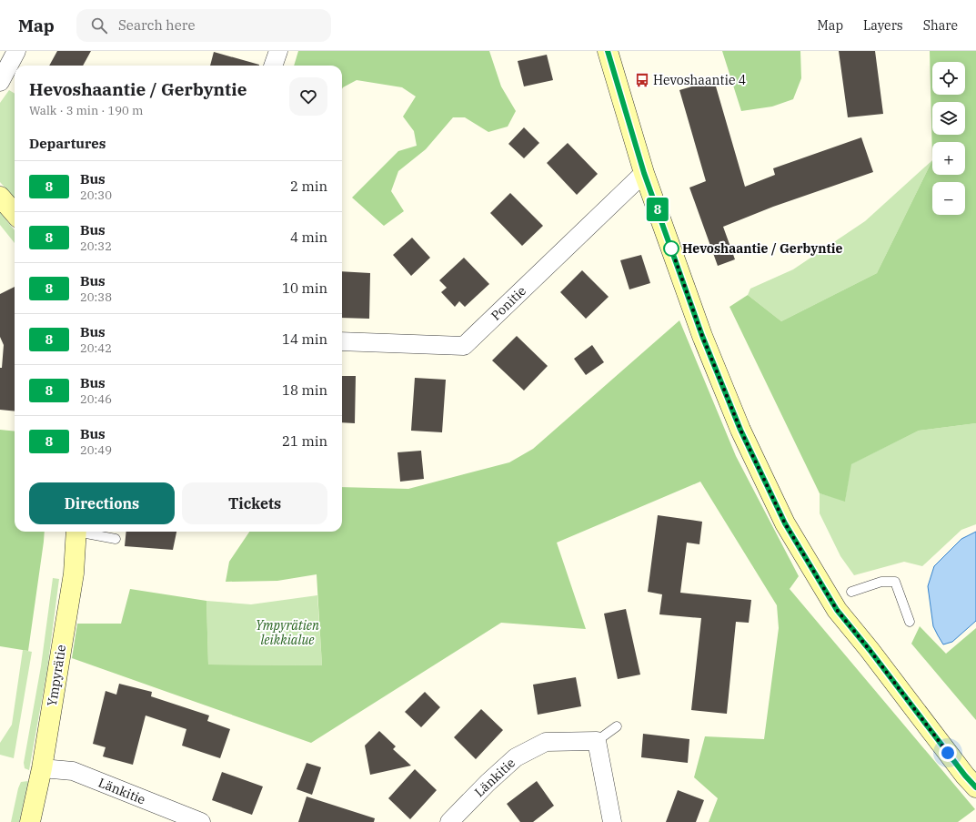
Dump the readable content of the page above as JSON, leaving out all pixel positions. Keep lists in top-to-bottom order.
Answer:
{
  "streets": {
    "street": ["Ponitie", "Ympyrätie", "Länkitie"]
  },
  "crossings": [
    ["Ympyrätie", "Länkitie"]
  ],
  "parks": ["Ympyrätien leikkialue"],
  "places": {
    "bus stop": ["Hevoshaantie 4"],
    "other": ["Hevoshaantie / Gerbyntie"]
  },
  "lines": ["bus line 8"],
  "page": {
    "header": "Map",
    "search": "Search here",
    "nav": ["Map", "Layers", "Share"],
    "on_map": "8",
    "map_buttons": ["+", "−"],
    "heading": [
      ["Hevoshaantie / Gerbyntie", "Walk · 3 min · 190 m"],
      "Departures"
    ],
    "list": [
      {
        "mark": "8",
        "name": "Bus",
        "note": "20:30",
        "value": "2 min"
      },
      {
        "mark": "8",
        "name": "Bus",
        "note": "20:32",
        "value": "4 min"
      },
      {
        "mark": "8",
        "name": "Bus",
        "note": "20:38",
        "value": "10 min"
      },
      {
        "mark": "8",
        "name": "Bus",
        "note": "20:42",
        "value": "14 min"
      },
      {
        "mark": "8",
        "name": "Bus",
        "note": "20:46",
        "value": "18 min"
      },
      {
        "mark": "8",
        "name": "Bus",
        "note": "20:49",
        "value": "21 min"
      }
    ],
    "buttons": ["Directions", "Tickets"]
  }
}
